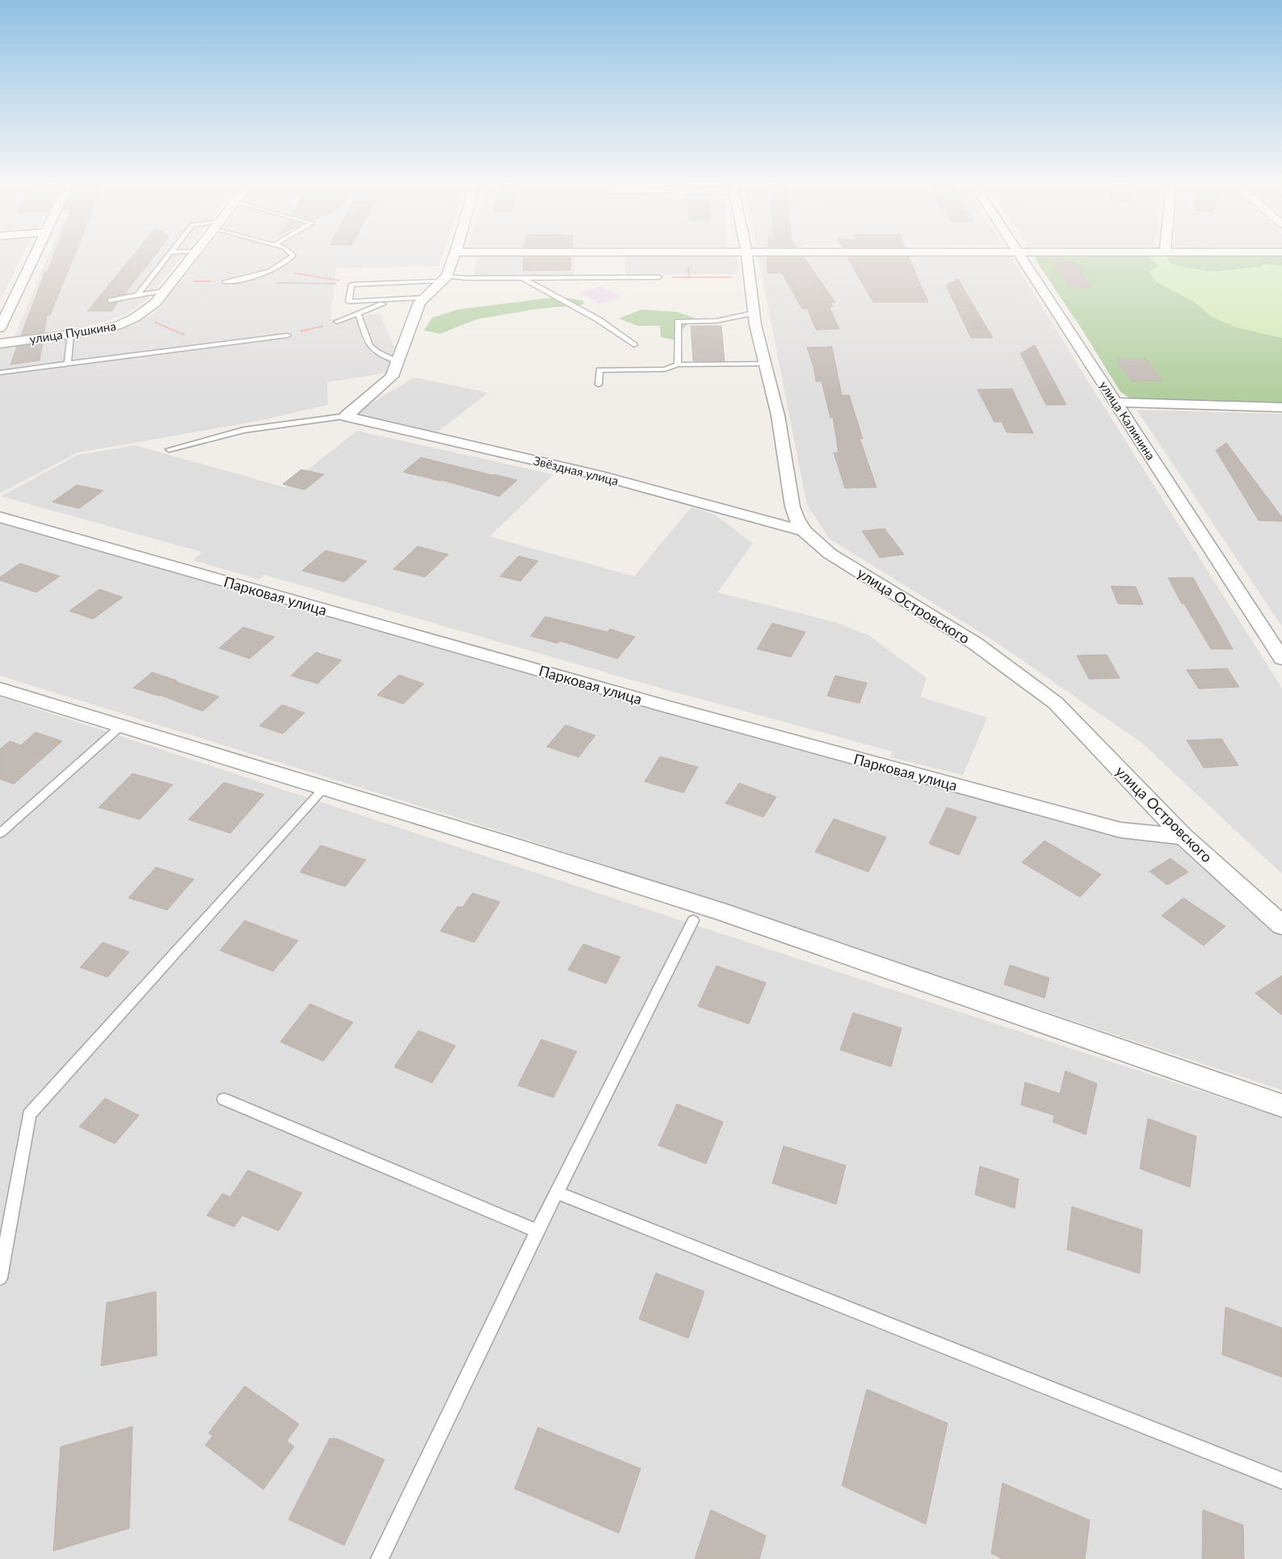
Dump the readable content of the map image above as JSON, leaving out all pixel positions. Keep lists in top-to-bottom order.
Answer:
{
  "streets": {
    "street": [
      "улица Пушкина",
      "улица Калинина",
      "Звёздная улица",
      "Парковая улица",
      "улица Островского"
    ]
  },
  "crossings": [
    ["Звёздная улица", "улица Островского"],
    ["Парковая улица", "улица Островского"]
  ]
}
